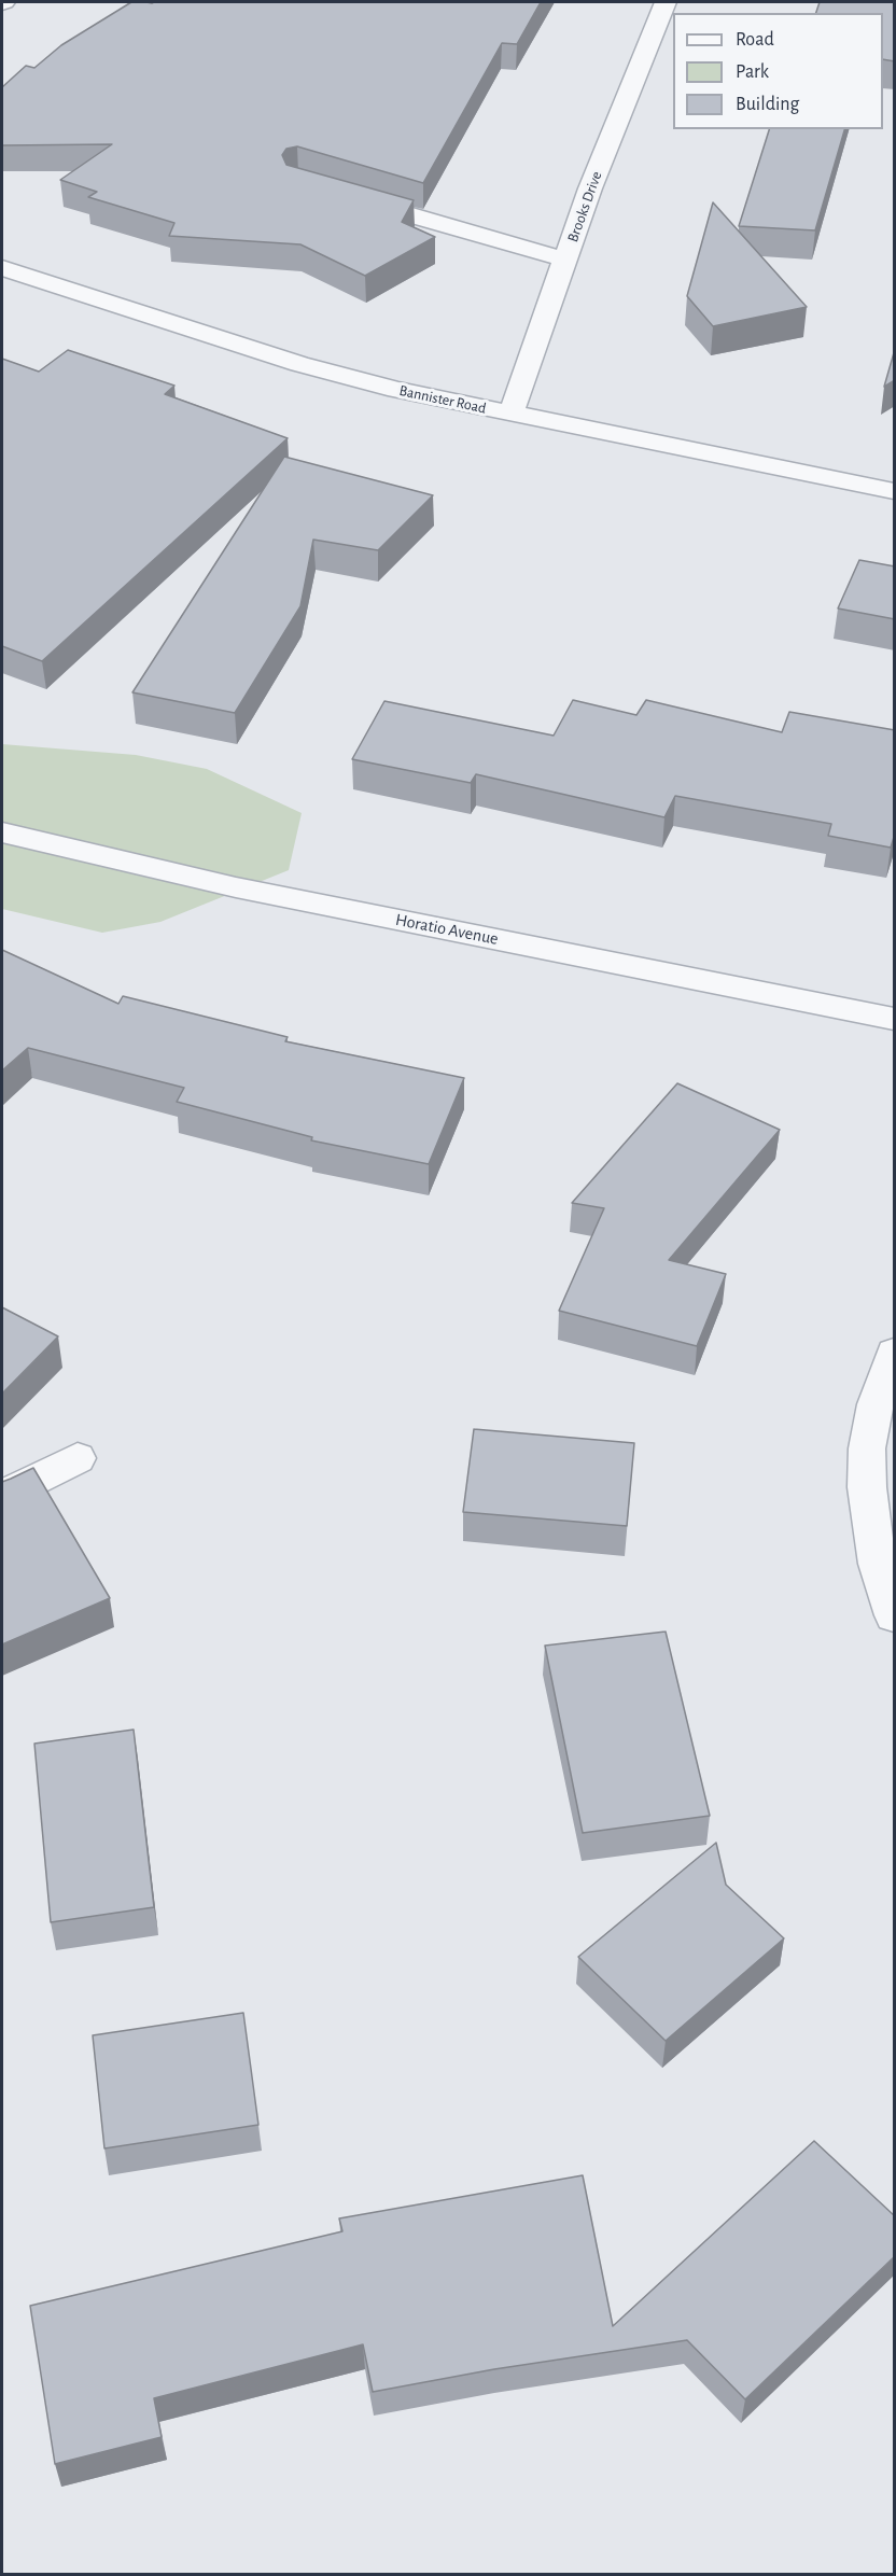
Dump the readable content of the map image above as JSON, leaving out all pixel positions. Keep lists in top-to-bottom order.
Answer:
{
  "streets": {
    "street": ["Brooks Drive", "Bannister Road", "Horatio Avenue"]
  },
  "crossings": [
    ["Brooks Drive", "Bannister Road"]
  ],
  "legend": ["Road", "Park", "Building"]
}
